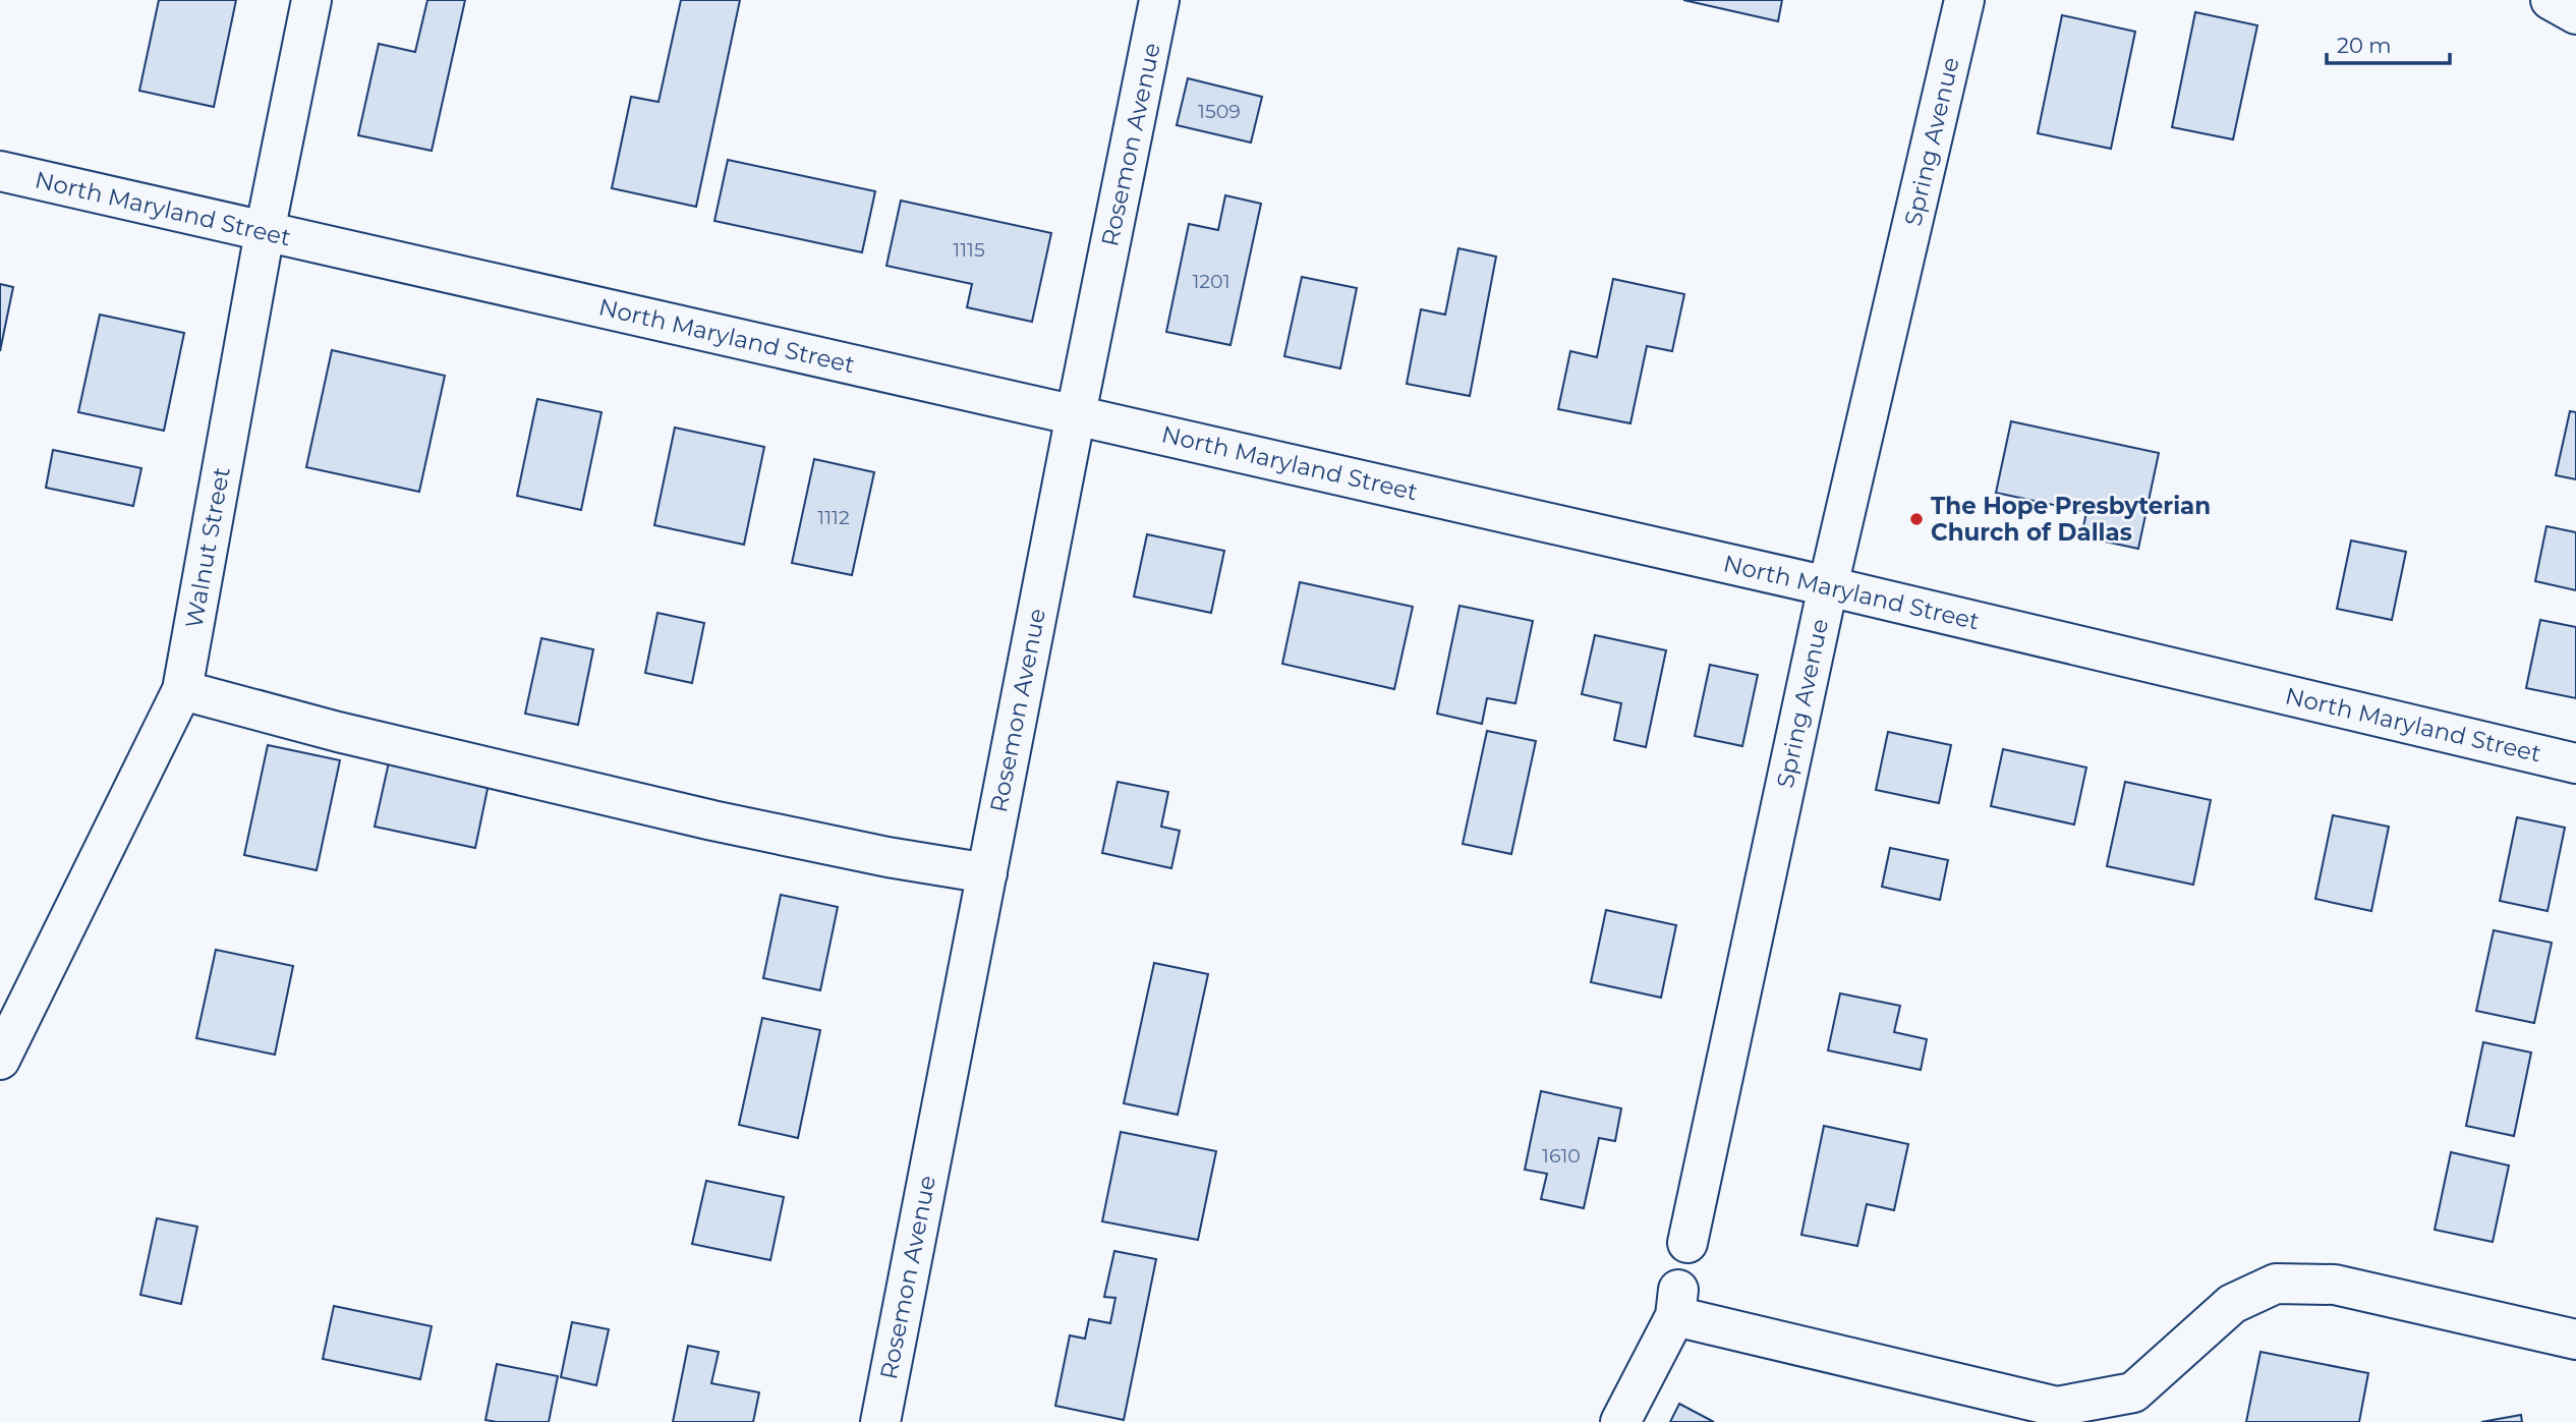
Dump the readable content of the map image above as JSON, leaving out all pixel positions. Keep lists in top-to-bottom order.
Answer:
{
  "streets": {
    "street": [
      "Spring Avenue",
      "Rosemon Avenue",
      "North Maryland Street",
      "Walnut Street"
    ]
  },
  "crossings": [
    ["Spring Avenue", "North Maryland Street"],
    ["Rosemon Avenue", "North Maryland Street"],
    ["North Maryland Street", "Walnut Street"]
  ],
  "places": ["The Hope Presbyterian Church of Dallas"],
  "house_numbers": [
    "1509",
    "1115",
    "1201",
    "1112",
    "1610"
  ],
  "scale_bar": "20 m"
}
